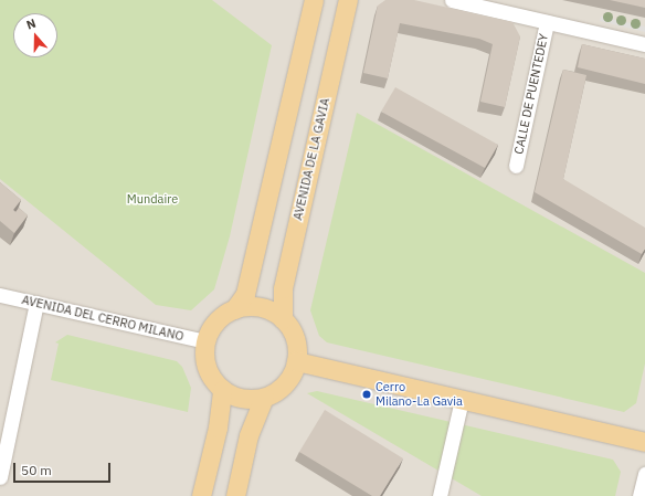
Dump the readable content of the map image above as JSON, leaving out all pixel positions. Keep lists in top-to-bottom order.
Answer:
{
  "streets": {
    "main road": ["AVENIDA DE LA GAVIA"],
    "street": ["CALLE DE PUENTEDEY", "AVENIDA DEL CERRO MILANO"]
  },
  "crossings": [
    ["AVENIDA DE LA GAVIA", "AVENIDA DEL CERRO MILANO"]
  ],
  "parks": ["Mundaire"],
  "places": ["Cerro Milano-La Gavia"],
  "scale_bar": "50 m",
  "north": "top"
}
